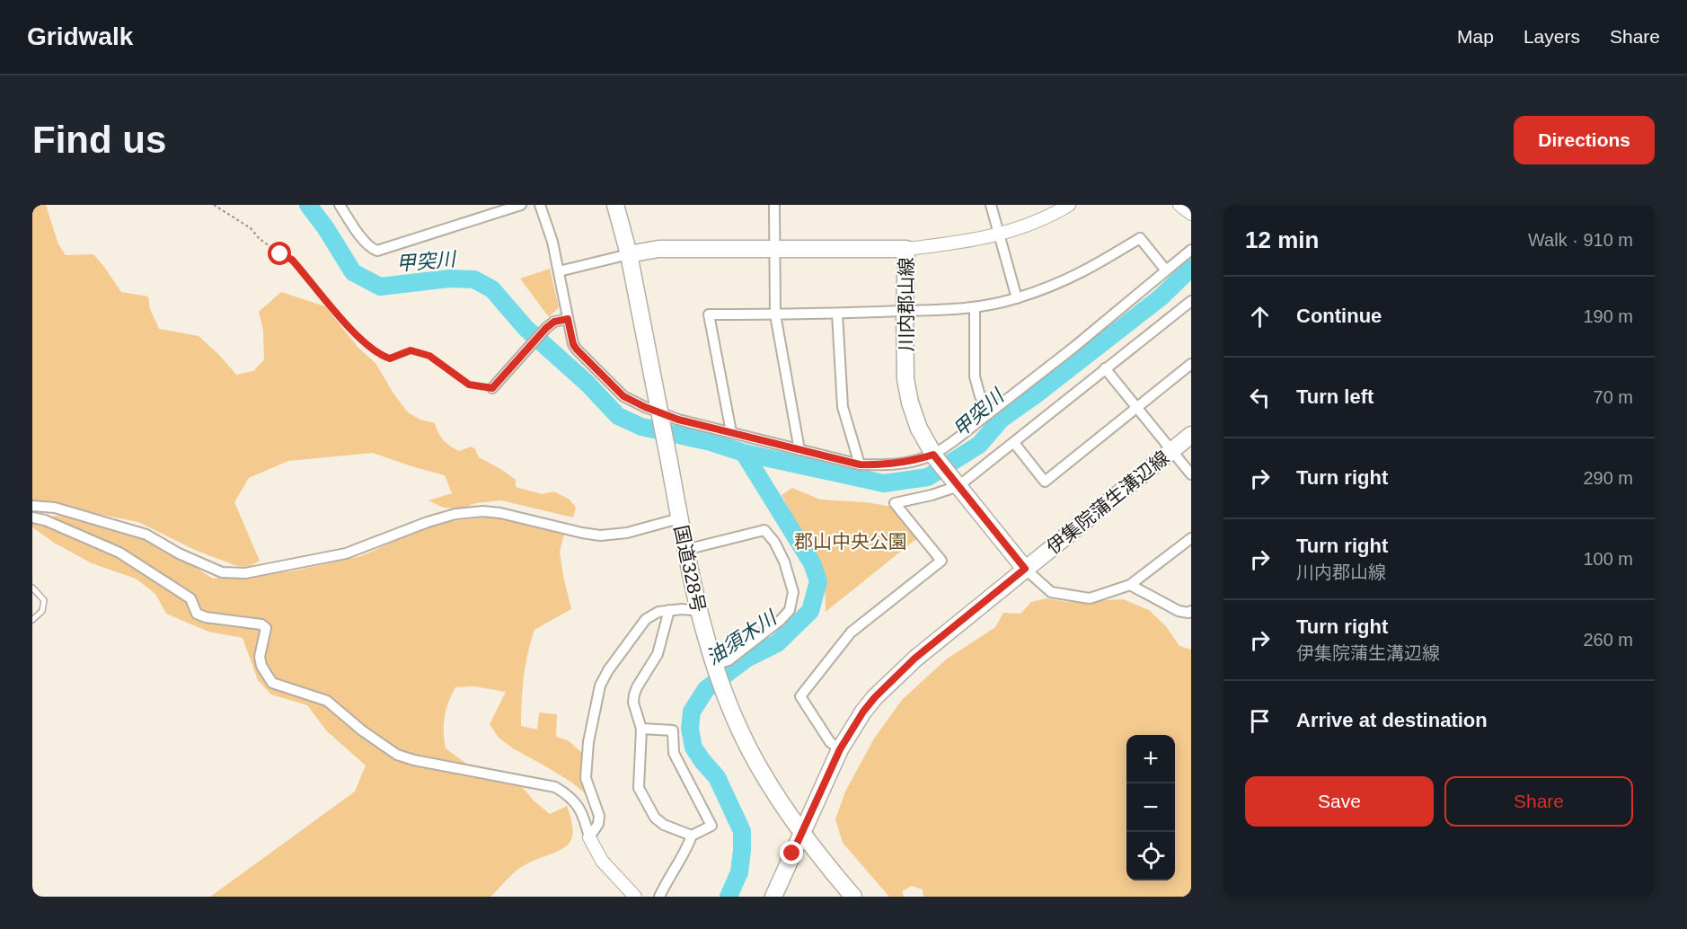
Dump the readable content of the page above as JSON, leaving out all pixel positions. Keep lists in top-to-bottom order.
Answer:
{
  "streets": {
    "main road": ["川内郡山線", "伊集院蒲生溝辺線", "国道328号"]
  },
  "crossings": [
    ["川内郡山線", "伊集院蒲生溝辺線"],
    ["川内郡山線", "国道328号"],
    ["伊集院蒲生溝辺線", "国道328号"]
  ],
  "water": ["甲突川", "油須木川"],
  "parks": ["郡山中央公園"],
  "page": {
    "header": "Gridwalk",
    "nav": ["Map", "Layers", "Share"],
    "buttons": [
      "Directions",
      ["Save", "Share"]
    ],
    "title": "Find us",
    "heading": ["12 min", "Walk · 910 m"],
    "list": [
      ["Continue", "190 m"],
      ["Turn left", "70 m"],
      ["Turn right", "290 m"],
      ["Turn right", "川内郡山線", "100 m"],
      ["Turn right", "伊集院蒲生溝辺線", "260 m"],
      "Arrive at destination"
    ],
    "map_buttons": ["+", "−"]
  }
}
